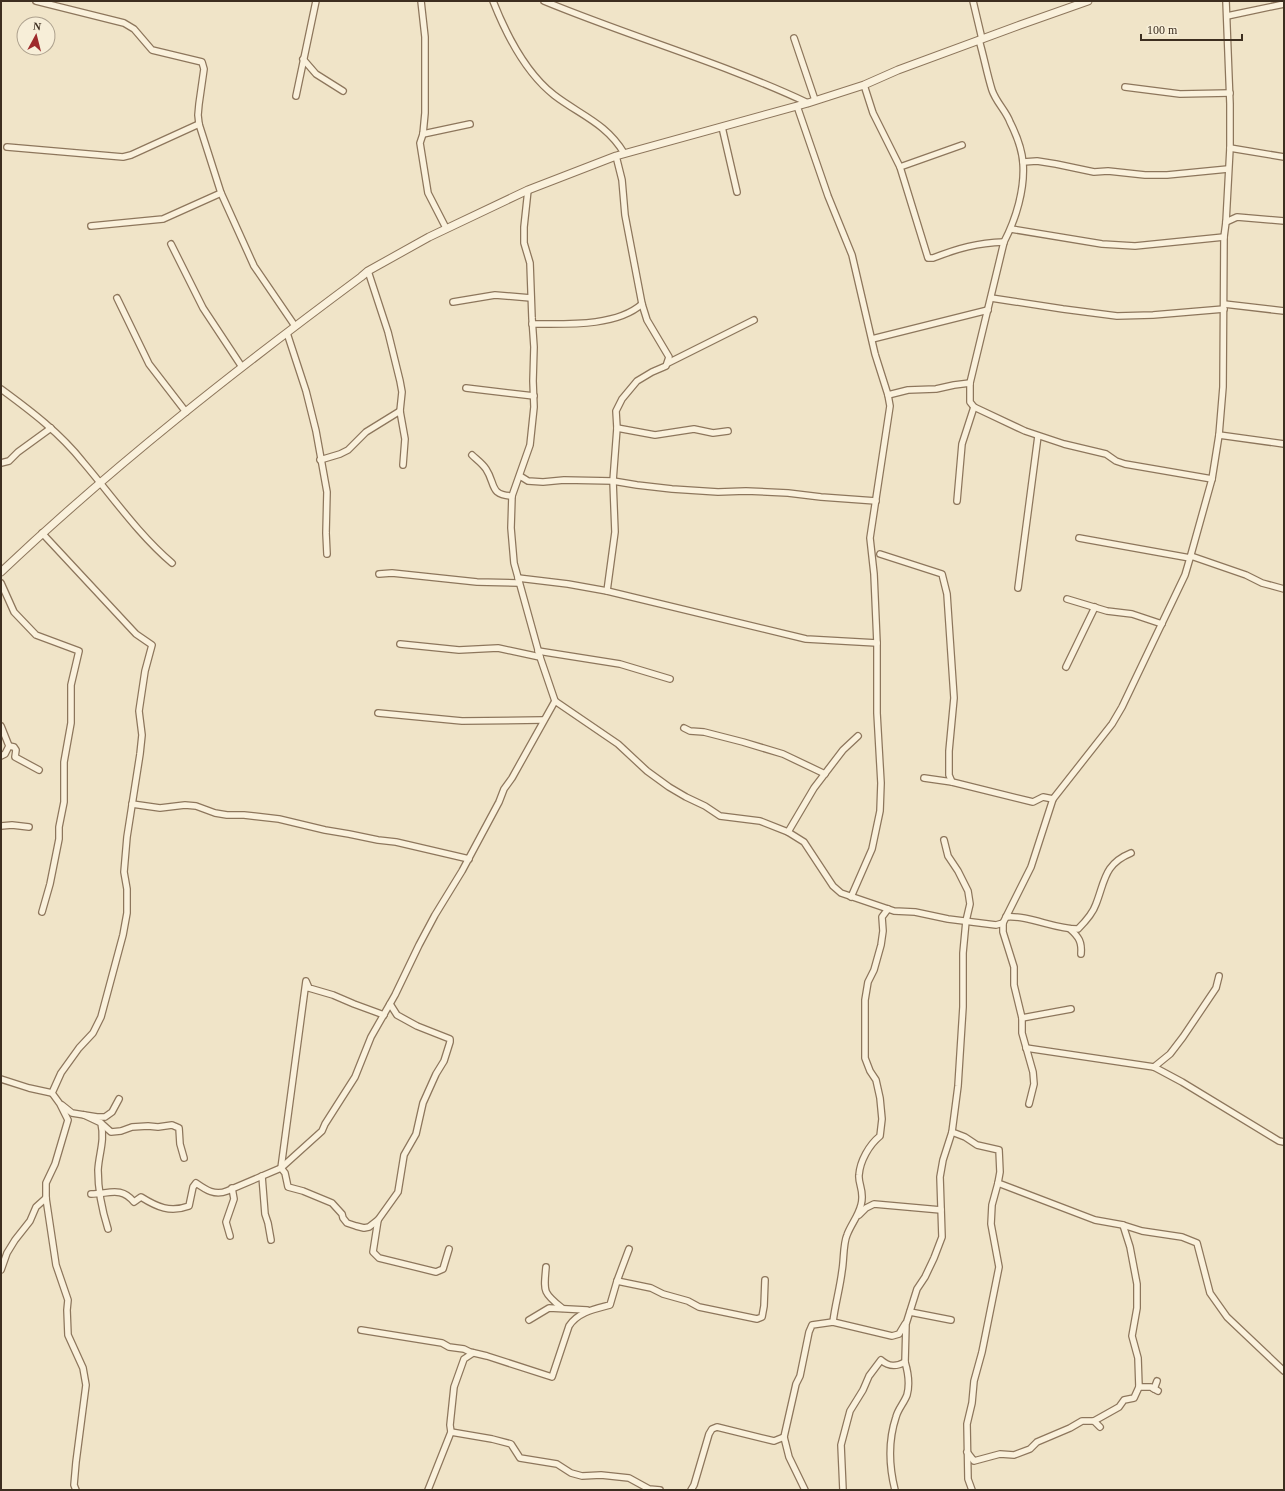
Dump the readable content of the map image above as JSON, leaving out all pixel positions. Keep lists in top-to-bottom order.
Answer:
{
  "scale_bar": "100 m",
  "north": "top"
}
